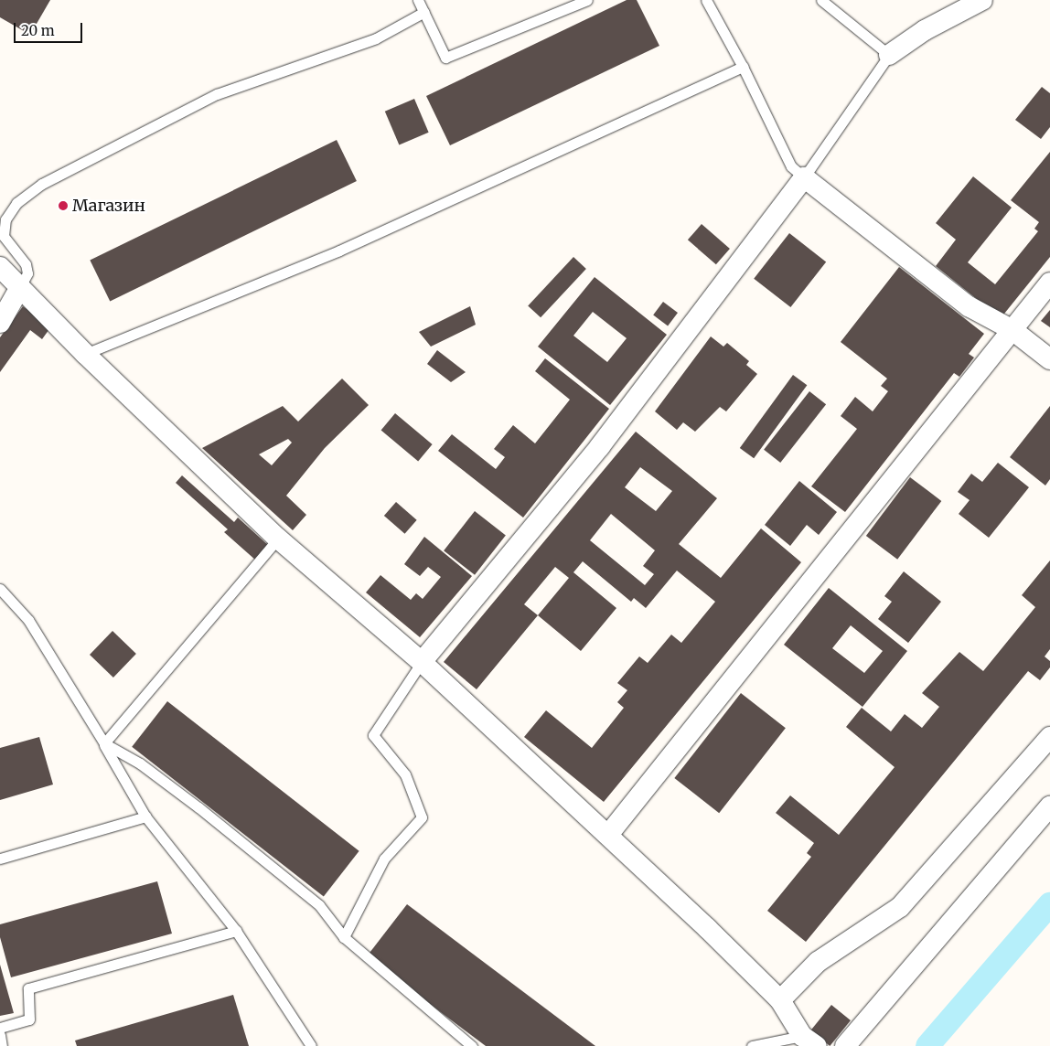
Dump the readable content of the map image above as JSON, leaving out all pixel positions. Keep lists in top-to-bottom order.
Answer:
{
  "places": ["Магазин"],
  "scale_bar": "20 m"
}
